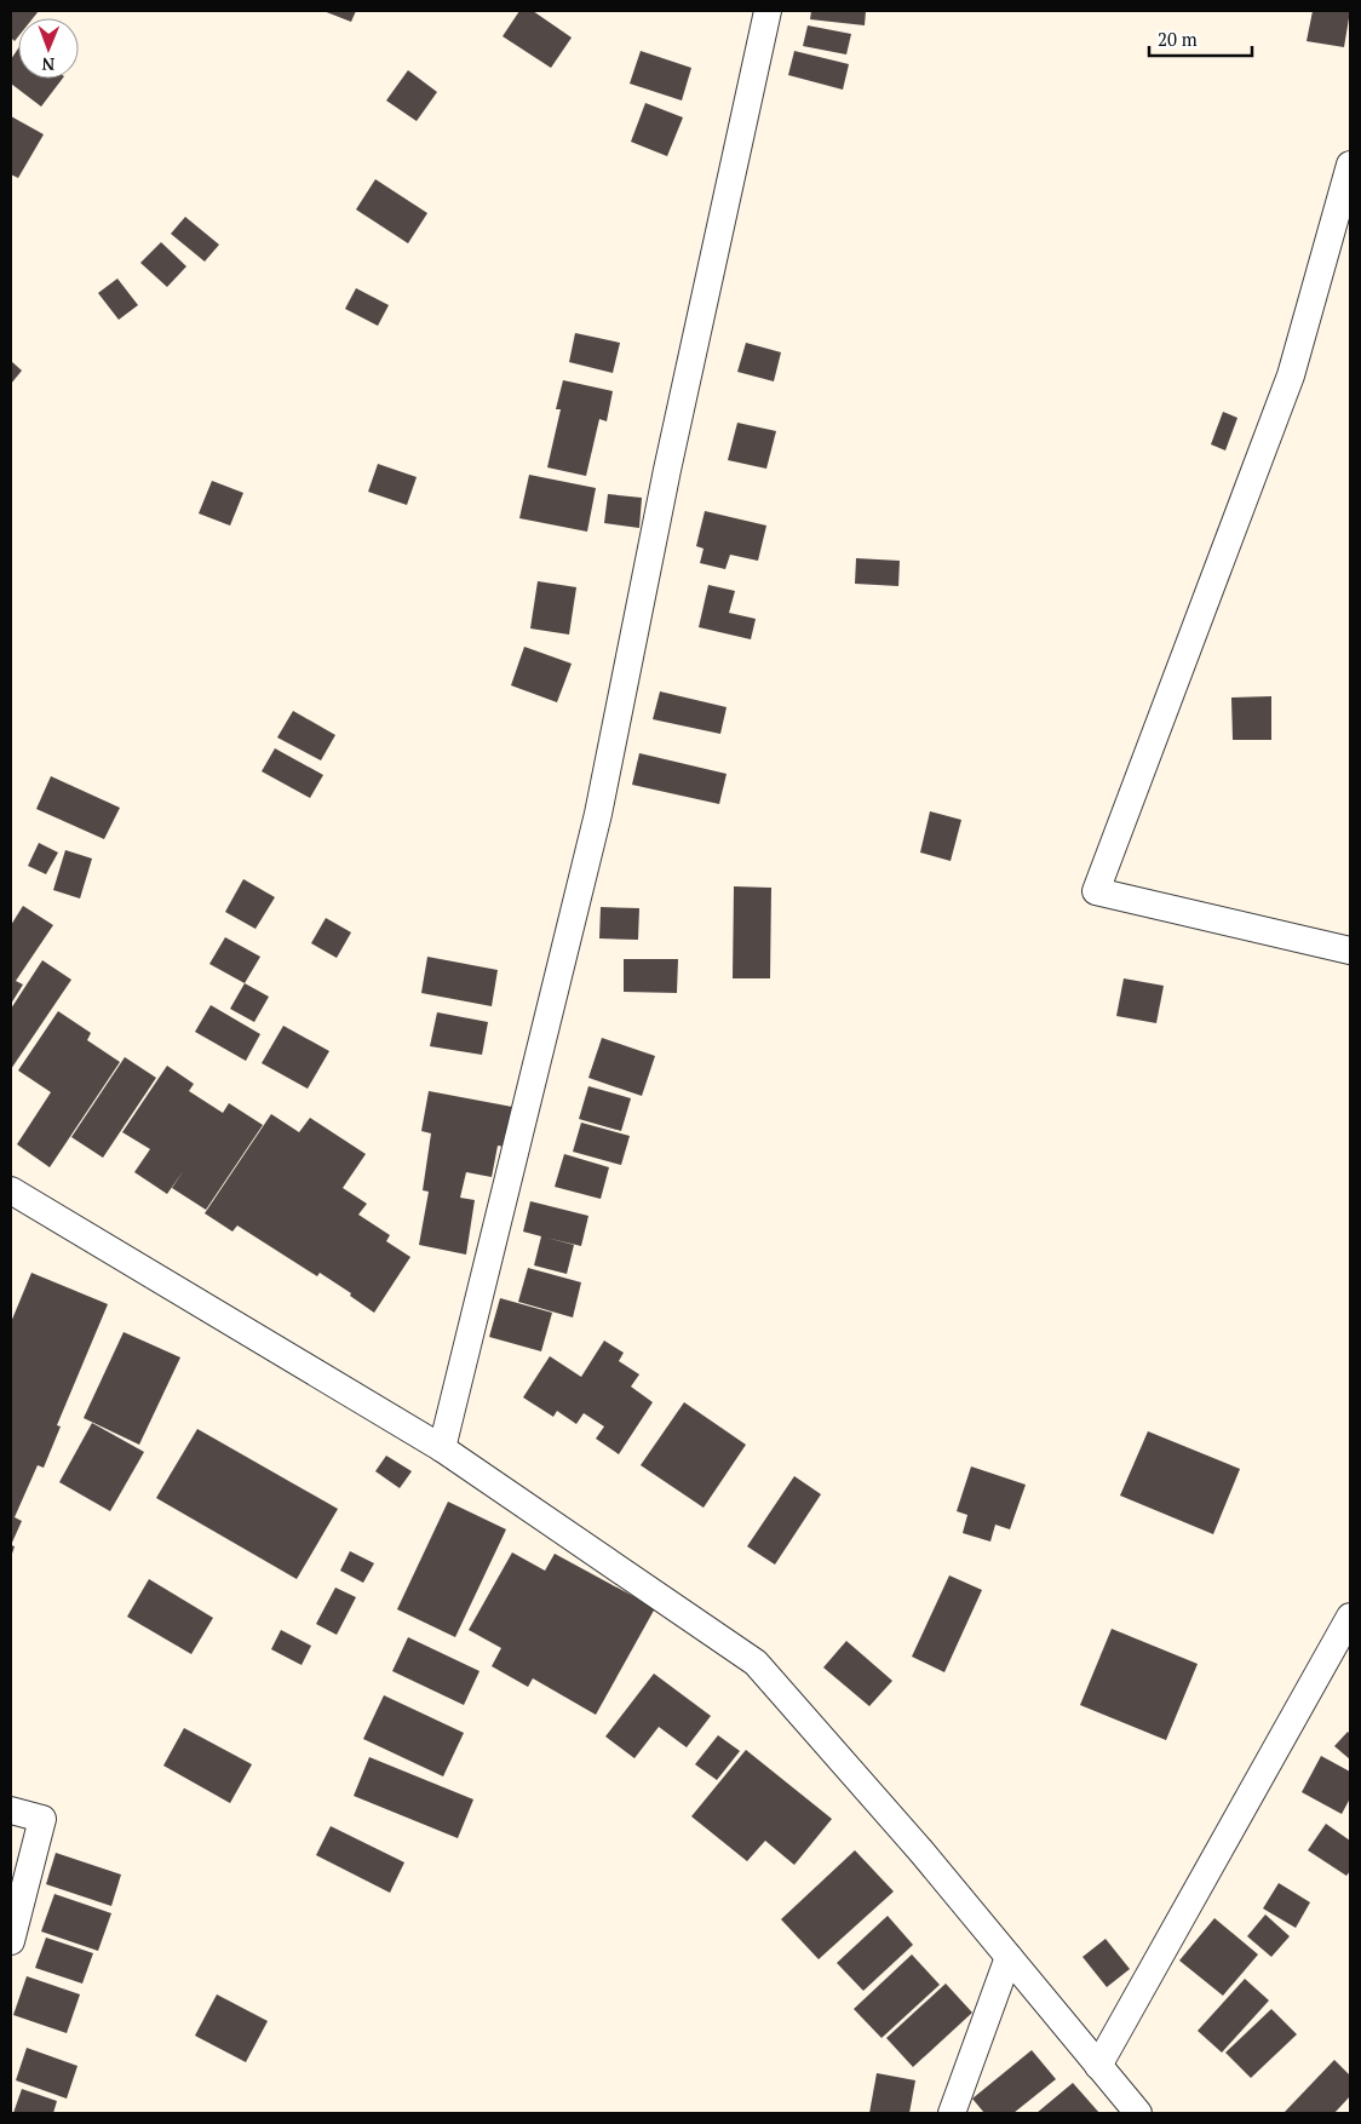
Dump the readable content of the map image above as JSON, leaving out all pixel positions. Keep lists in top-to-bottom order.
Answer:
{
  "scale_bar": "20 m",
  "north": "bottom"
}
